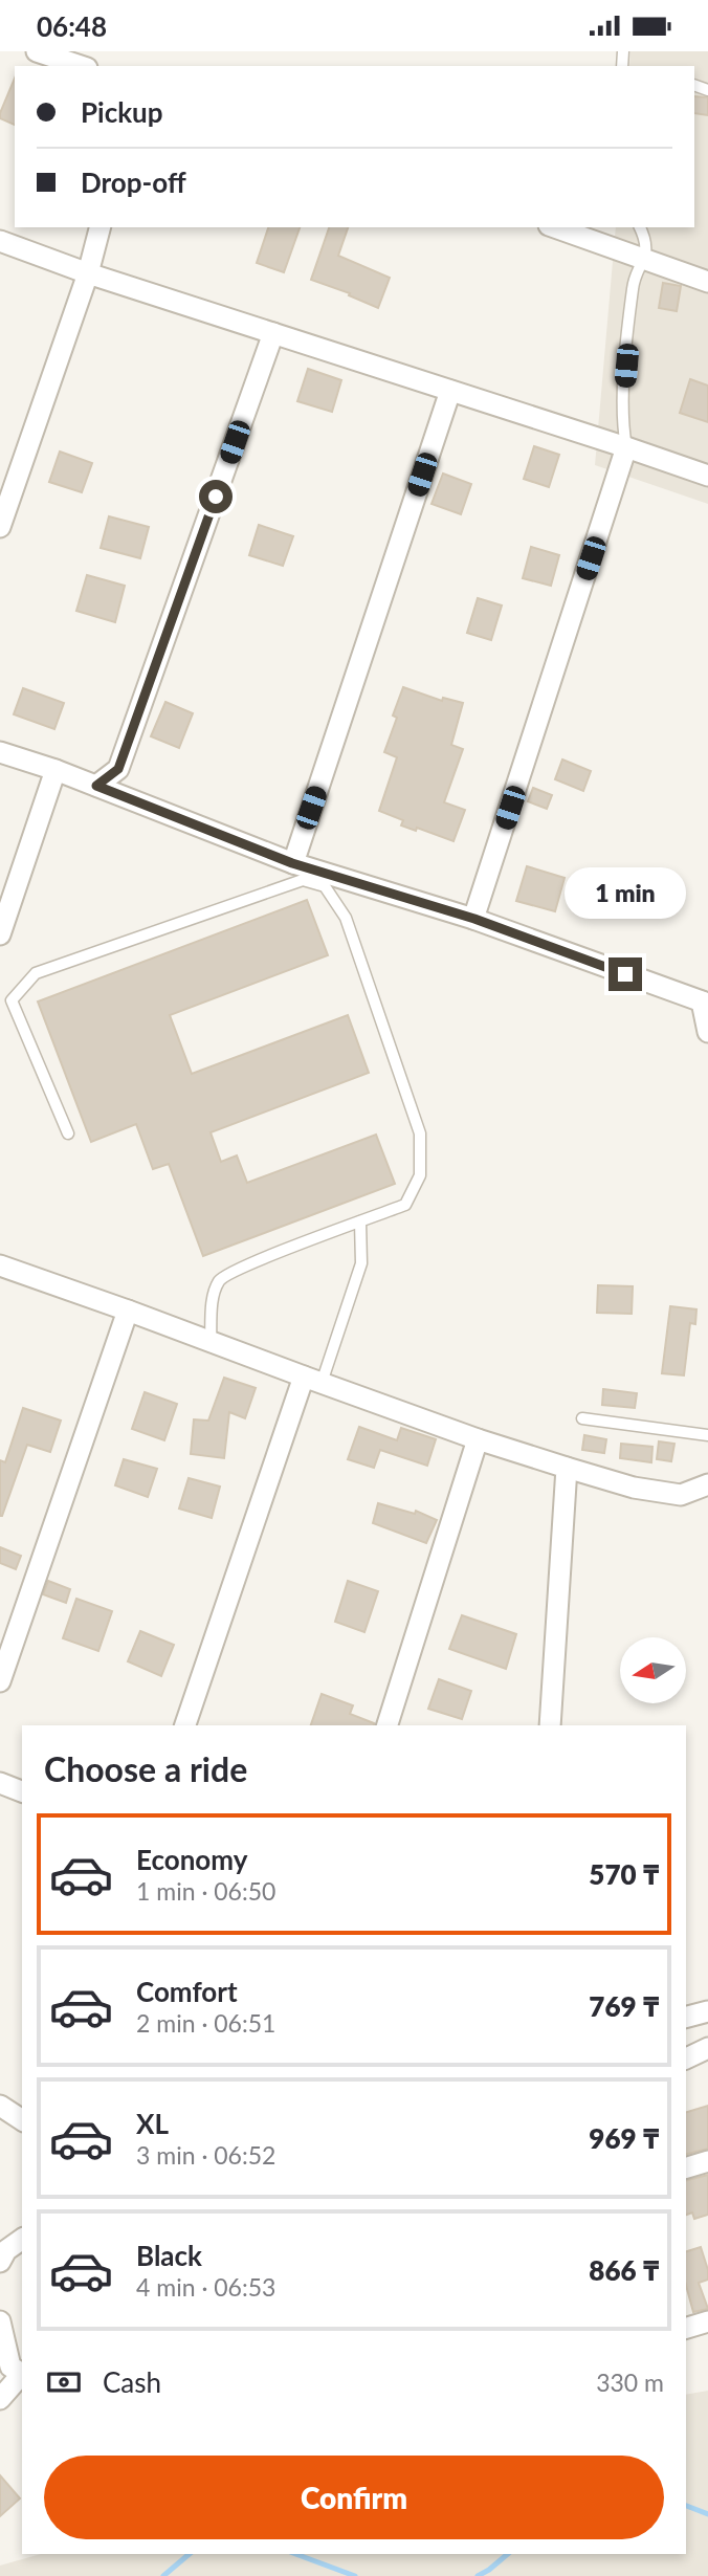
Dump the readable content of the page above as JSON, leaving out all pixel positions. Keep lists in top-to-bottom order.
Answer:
{
  "north": "left",
  "page": {
    "status": "06:48",
    "banner": ["Pickup", "Drop-off"],
    "bubble": "1 min",
    "heading": "Choose a ride",
    "list": [
      {
        "name": "Economy",
        "note": "1 min · 06:50",
        "value": "570 ₸"
      },
      {
        "name": "Comfort",
        "note": "2 min · 06:51",
        "value": "769 ₸"
      },
      {
        "name": "XL",
        "note": "3 min · 06:52",
        "value": "969 ₸"
      },
      {
        "name": "Black",
        "note": "4 min · 06:53",
        "value": "866 ₸"
      }
    ],
    "pay": ["Cash", "330 m"],
    "buttons": "Confirm"
  }
}
